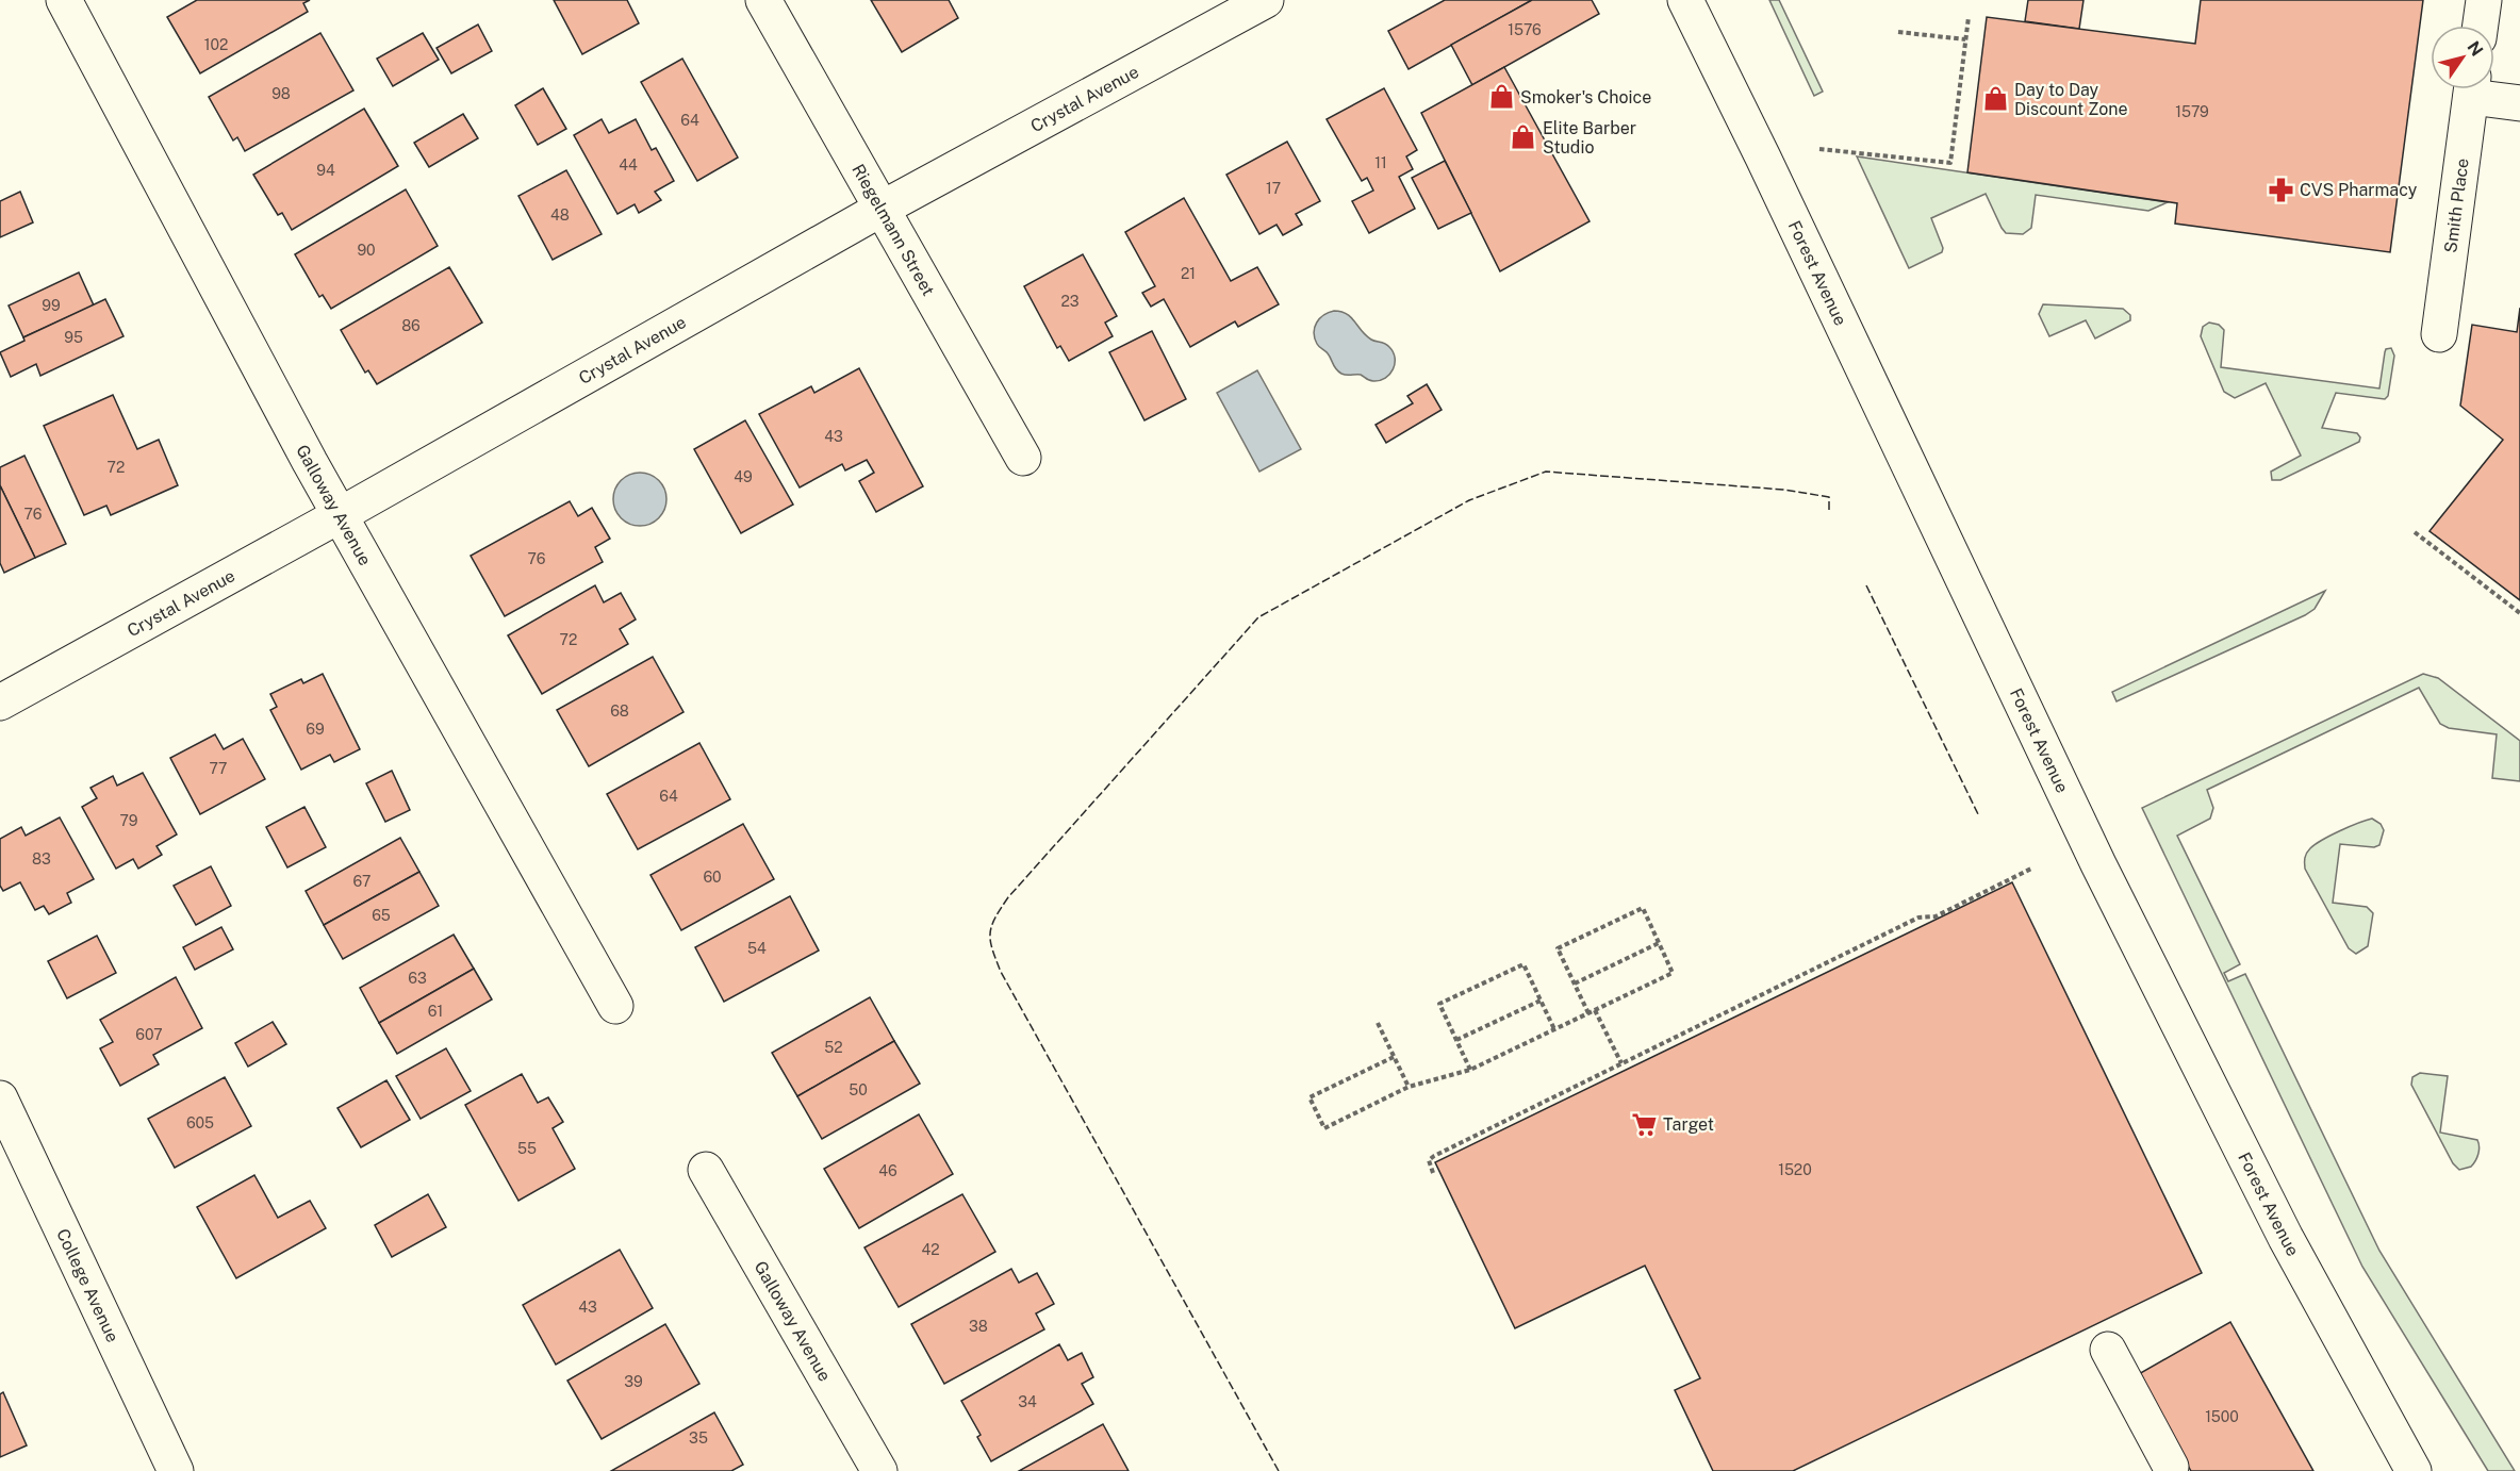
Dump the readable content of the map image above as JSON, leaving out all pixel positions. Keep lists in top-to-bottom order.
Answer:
{
  "streets": {
    "street": [
      "Crystal Avenue",
      "Smith Place",
      "Riegelmann Street",
      "Forest Avenue",
      "Galloway Avenue",
      "College Avenue"
    ]
  },
  "crossings": [
    ["Crystal Avenue", "Riegelmann Street"],
    ["Crystal Avenue", "Galloway Avenue"]
  ],
  "places": {
    "shop": ["Smoker's Choice", "Day to Day Discount Zone", "Elite Barber Studio"],
    "pharmacy": ["CVS Pharmacy"],
    "supermarket": ["Target"]
  },
  "house_numbers": [
    "1576",
    "102",
    "98",
    "1579",
    "64",
    "11",
    "44",
    "94",
    "17",
    "48",
    "90",
    "21",
    "23",
    "99",
    "86",
    "95",
    "43",
    "72",
    "49",
    "76",
    "76",
    "72",
    "68",
    "69",
    "77",
    "64",
    "79",
    "83",
    "60",
    "67",
    "65",
    "54",
    "63",
    "61",
    "607",
    "52",
    "50",
    "605",
    "55",
    "1520",
    "46",
    "42",
    "43",
    "38",
    "39",
    "34",
    "1500",
    "35"
  ],
  "north": "top right"
}
